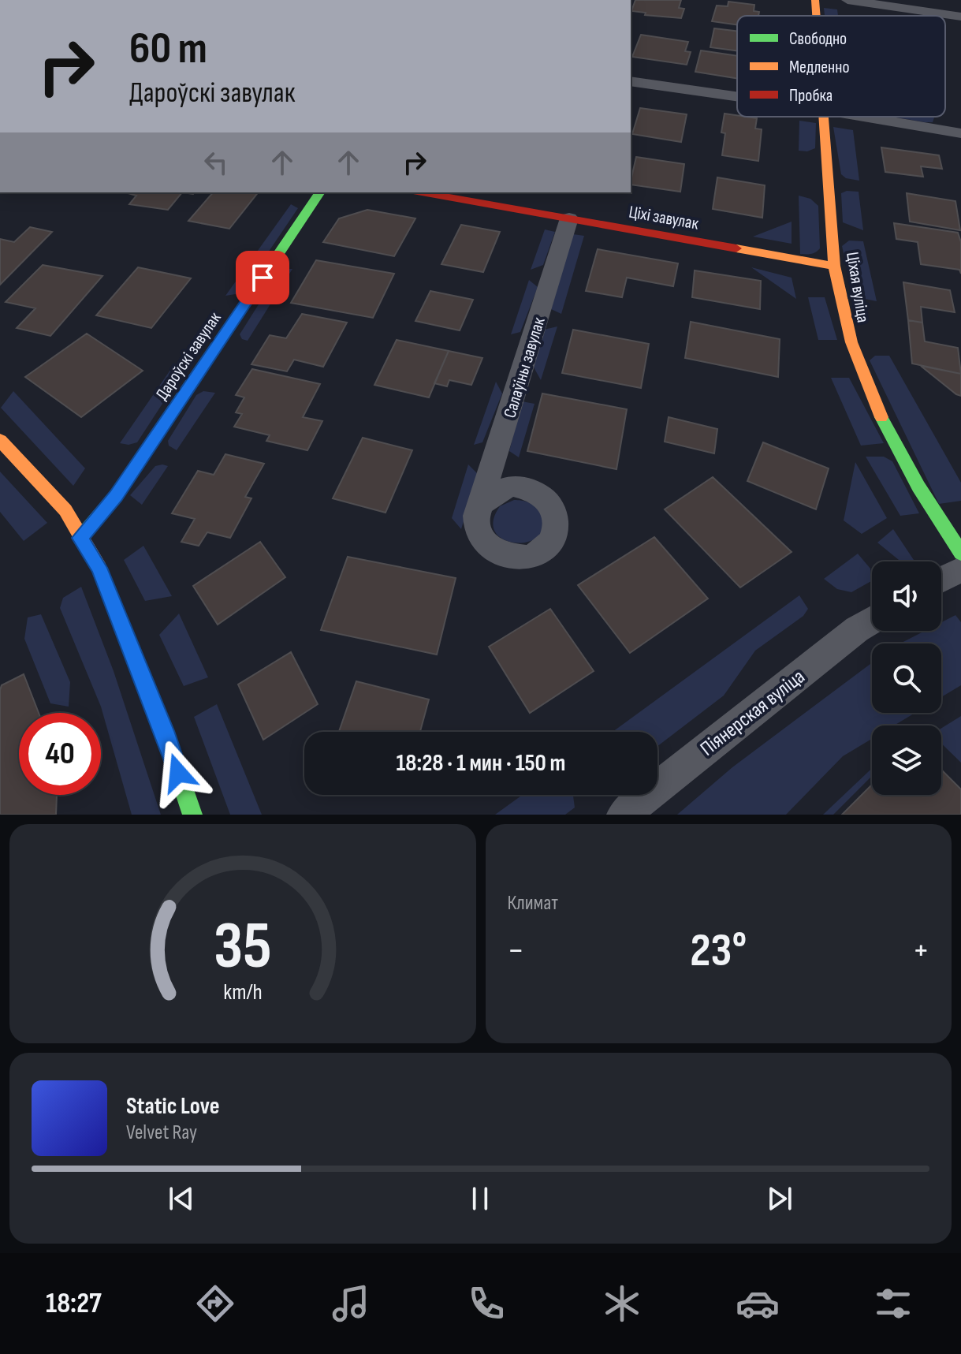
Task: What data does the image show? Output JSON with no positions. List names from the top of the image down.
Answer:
{
  "streets": {
    "street": [
      "Ціхі завулак",
      "Ціхая вуліца",
      "Дароўскі завулак",
      "Салаўіны завулак",
      "Піянерская вуліца"
    ]
  },
  "crossings": [
    ["Ціхі завулак", "Ціхая вуліца"],
    ["Ціхі завулак", "Салаўіны завулак"]
  ],
  "legend": ["Свободно", "Медленно", "Пробка"],
  "page": {
    "turn": ["60 m", "Дароўскі завулак"],
    "limit": "40",
    "trip": "18:28 · 1 мин · 150 m",
    "tile": "Климат",
    "heat": ["−", "23°", "+"],
    "song": ["Static Love", "Velvet Ray"],
    "tabs": "18:27",
    "gauge": ["35", "km/h"]
  }
}
